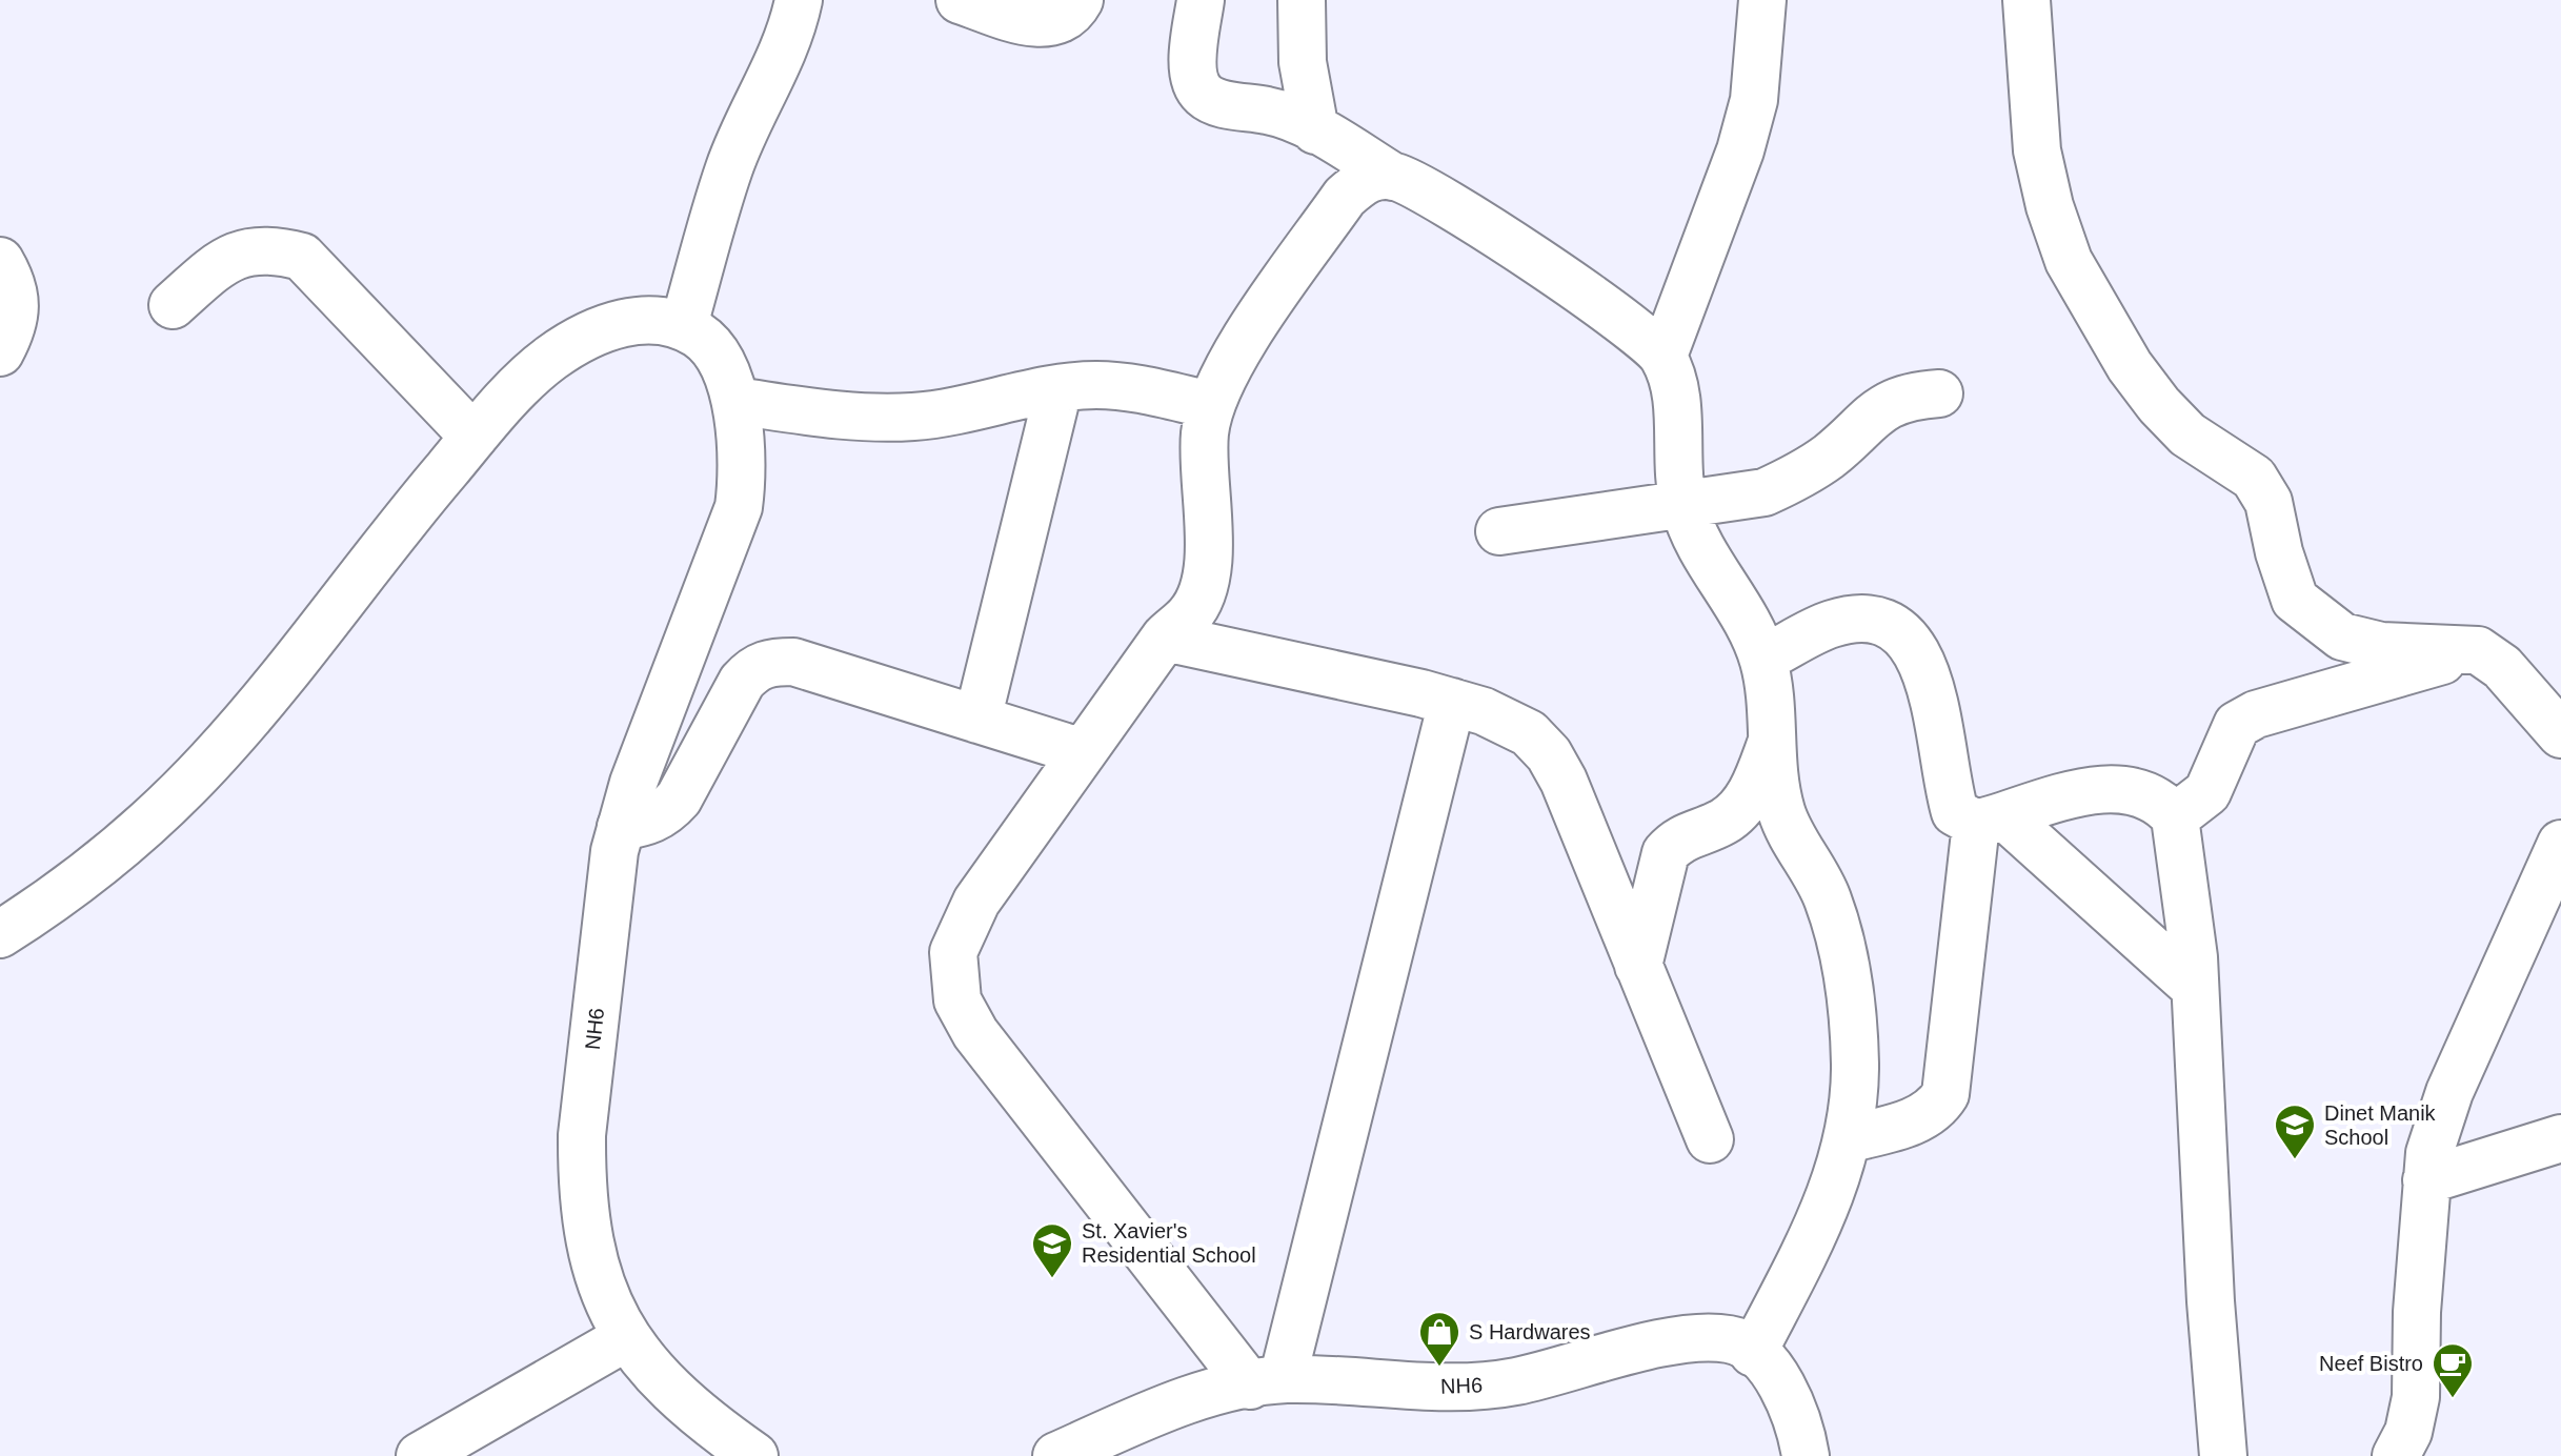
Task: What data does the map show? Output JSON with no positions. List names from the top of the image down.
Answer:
{
  "streets": {
    "main road": ["NH6"]
  },
  "places": {
    "school or university": ["Dinet Manik School", "St. Xavier's Residential School"],
    "shop": ["S Hardwares"],
    "cafe": ["Neef Bistro"]
  }
}
